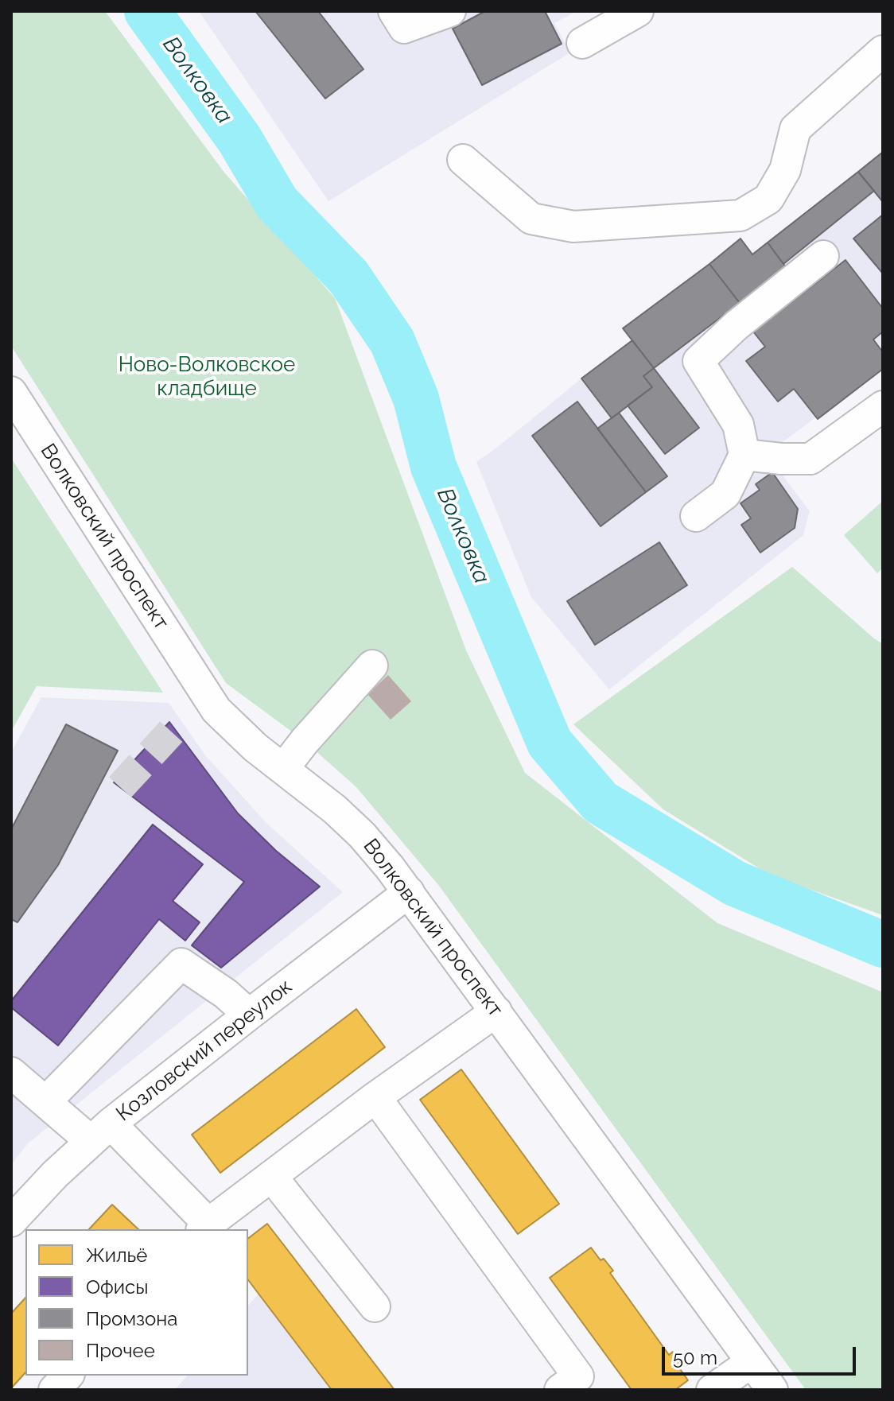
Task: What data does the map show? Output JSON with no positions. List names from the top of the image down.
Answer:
{
  "streets": {
    "street": ["Волковский проспект", "Козловский переулок"]
  },
  "crossings": [
    ["Волковский проспект", "Козловский переулок"]
  ],
  "water": ["Волковка"],
  "parks": ["Ново-Волковское кладбище"],
  "legend": [
    "Жильё",
    "Офисы",
    "Промзона",
    "Прочее"
  ],
  "scale_bar": "50 m"
}
